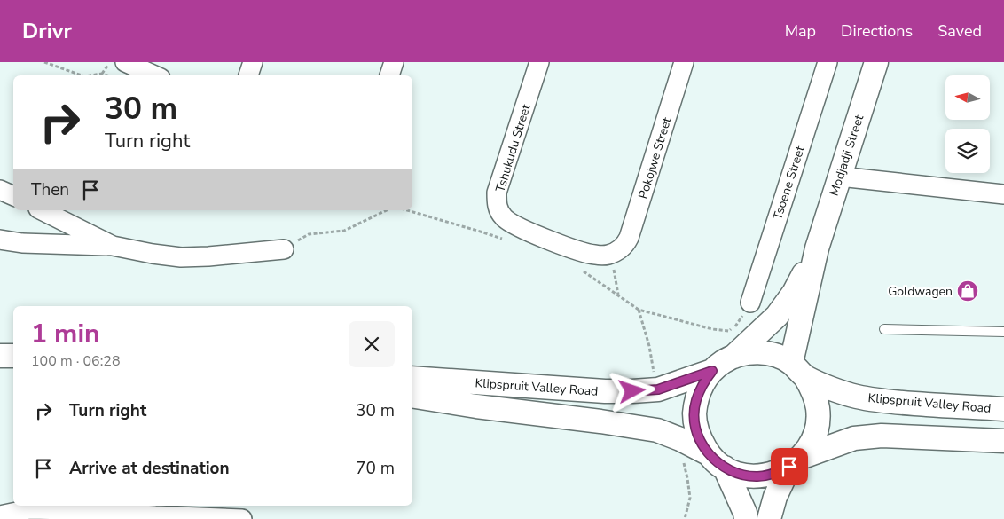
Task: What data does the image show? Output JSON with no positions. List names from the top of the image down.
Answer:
{
  "streets": {
    "street": [
      "Tshukudu Street",
      "Modjadji Street",
      "Pokojwe Street",
      "Tsoene Street",
      "Klipspruit Valley Road"
    ]
  },
  "crossings": [
    ["Tshukudu Street", "Pokojwe Street"],
    ["Modjadji Street", "Klipspruit Valley Road"]
  ],
  "places": {
    "shop": ["Goldwagen"]
  },
  "north": "left",
  "page": {
    "header": "Drivr",
    "nav": ["Map", "Directions", "Saved"],
    "turn": ["30 m", "Turn right"],
    "then": "Then",
    "heading": ["1 min", "100 m · 06:28"],
    "list": [
      {
        "name": "Turn right",
        "value": "30 m"
      },
      {
        "name": "Arrive at destination",
        "value": "70 m"
      }
    ]
  }
}
